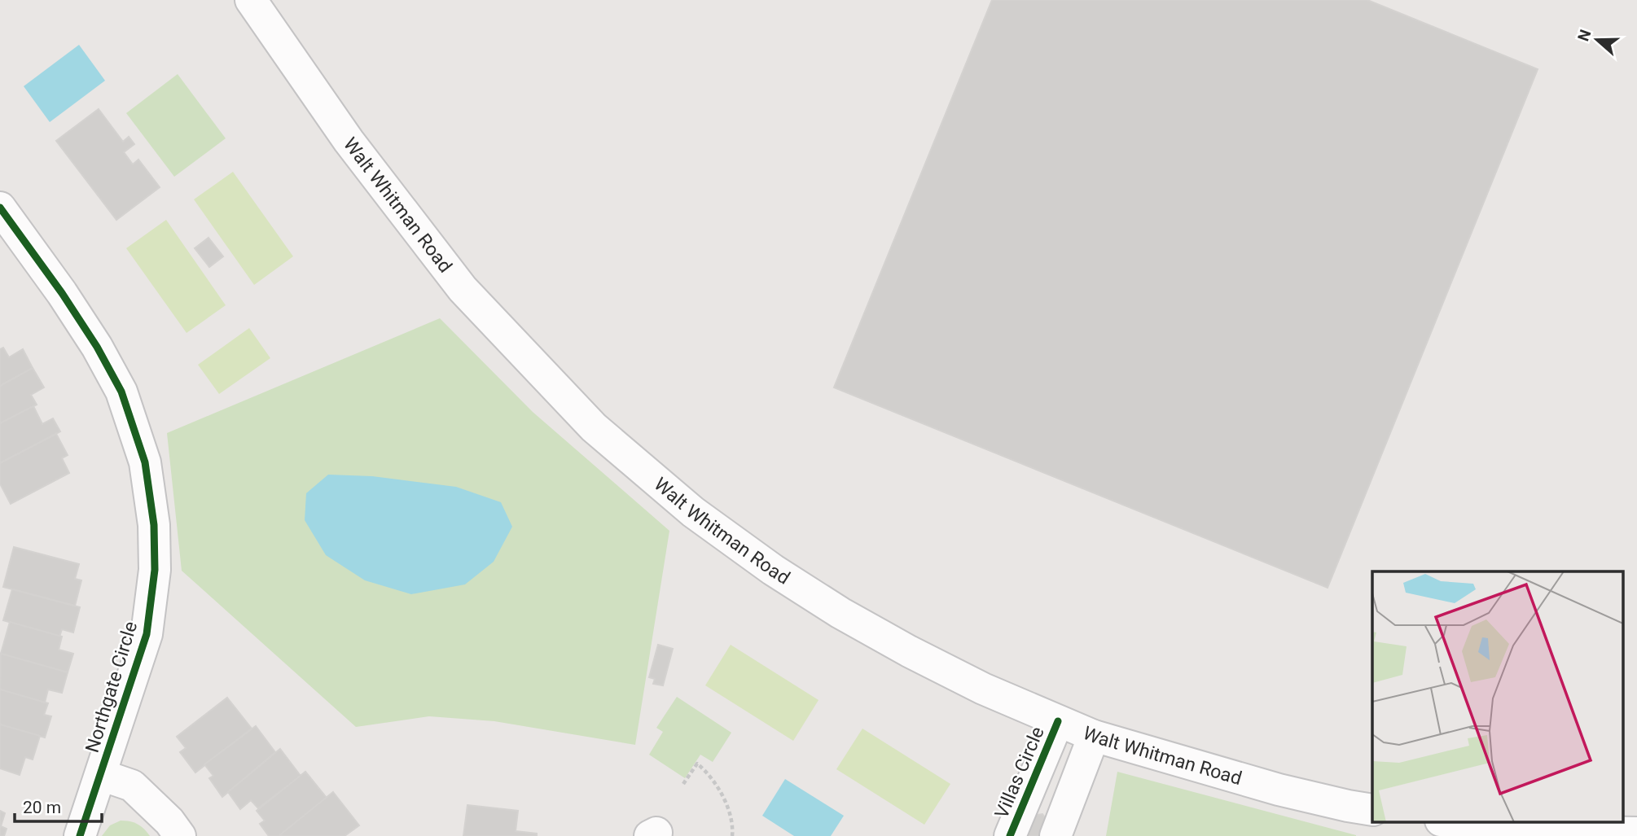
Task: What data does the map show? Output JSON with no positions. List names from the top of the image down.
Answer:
{
  "streets": {
    "main road": ["Walt Whitman Road", "Northgate Circle", "Villas Circle"]
  },
  "crossings": [
    ["Walt Whitman Road", "Villas Circle"]
  ],
  "scale_bar": "20 m",
  "north": "left"
}
